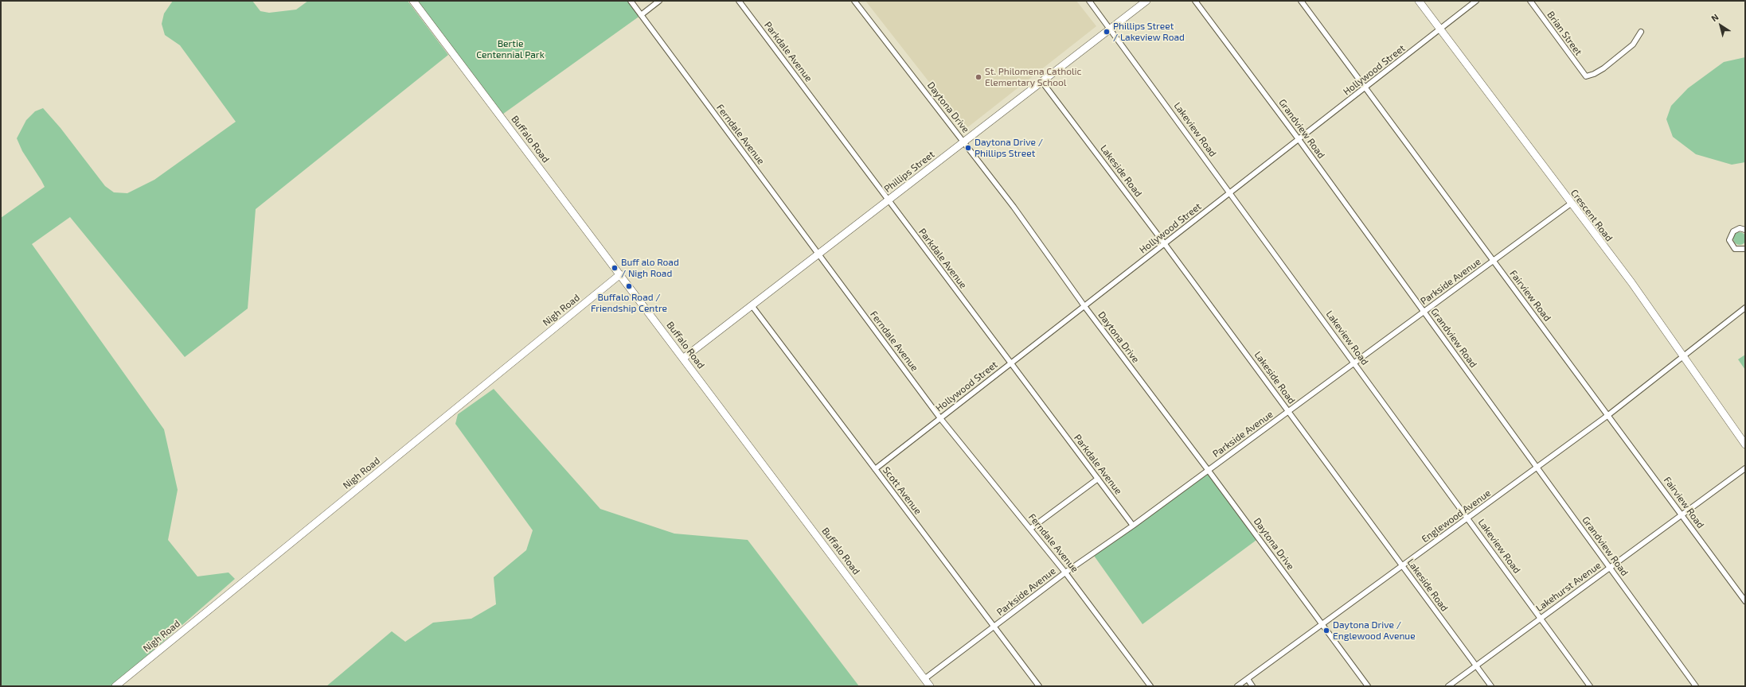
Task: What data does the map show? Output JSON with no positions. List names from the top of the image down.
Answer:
{
  "streets": {
    "street": [
      "Brian Street",
      "Parkdale Avenue",
      "Hollywood Street",
      "Daytona Drive",
      "Grandview Road",
      "Lakeview Road",
      "Ferndale Avenue",
      "Buffalo Road",
      "Lakeside Road",
      "Phillips Street",
      "Crescent Road",
      "Parkside Avenue",
      "Fairview Road",
      "Nigh Road",
      "Scott Avenue",
      "Englewood Avenue",
      "Lakehurst Avenue"
    ]
  },
  "crossings": [
    ["Parkdale Avenue", "Hollywood Street"],
    ["Parkdale Avenue", "Phillips Street"],
    ["Parkdale Avenue", "Parkside Avenue"],
    ["Hollywood Street", "Daytona Drive"],
    ["Hollywood Street", "Grandview Road"],
    ["Hollywood Street", "Lakeview Road"],
    ["Hollywood Street", "Ferndale Avenue"],
    ["Hollywood Street", "Lakeside Road"],
    ["Hollywood Street", "Crescent Road"],
    ["Hollywood Street", "Fairview Road"],
    ["Hollywood Street", "Scott Avenue"],
    ["Daytona Drive", "Phillips Street"],
    ["Daytona Drive", "Parkside Avenue"],
    ["Daytona Drive", "Englewood Avenue"],
    ["Grandview Road", "Parkside Avenue"],
    ["Grandview Road", "Englewood Avenue"],
    ["Grandview Road", "Lakehurst Avenue"],
    ["Lakeview Road", "Phillips Street"],
    ["Lakeview Road", "Parkside Avenue"],
    ["Lakeview Road", "Englewood Avenue"],
    ["Lakeview Road", "Lakehurst Avenue"],
    ["Ferndale Avenue", "Phillips Street"],
    ["Ferndale Avenue", "Parkside Avenue"],
    ["Buffalo Road", "Phillips Street"],
    ["Buffalo Road", "Parkside Avenue"],
    ["Buffalo Road", "Nigh Road"],
    ["Lakeside Road", "Phillips Street"],
    ["Lakeside Road", "Parkside Avenue"],
    ["Lakeside Road", "Englewood Avenue"],
    ["Lakeside Road", "Lakehurst Avenue"],
    ["Phillips Street", "Scott Avenue"],
    ["Crescent Road", "Parkside Avenue"],
    ["Crescent Road", "Englewood Avenue"],
    ["Parkside Avenue", "Fairview Road"],
    ["Parkside Avenue", "Scott Avenue"],
    ["Fairview Road", "Englewood Avenue"],
    ["Fairview Road", "Lakehurst Avenue"]
  ],
  "parks": ["Bertie Centennial Park"],
  "places": [
    "Phillips Street / Lakeview Road",
    "St. Philomena Catholic Elementary School",
    "Daytona Drive / Phillips Street",
    "Buff alo Road / Nigh Road",
    "Buffalo Road / Friendship Centre",
    "Daytona Drive / Englewood Avenue"
  ],
  "north": "top left"
}
